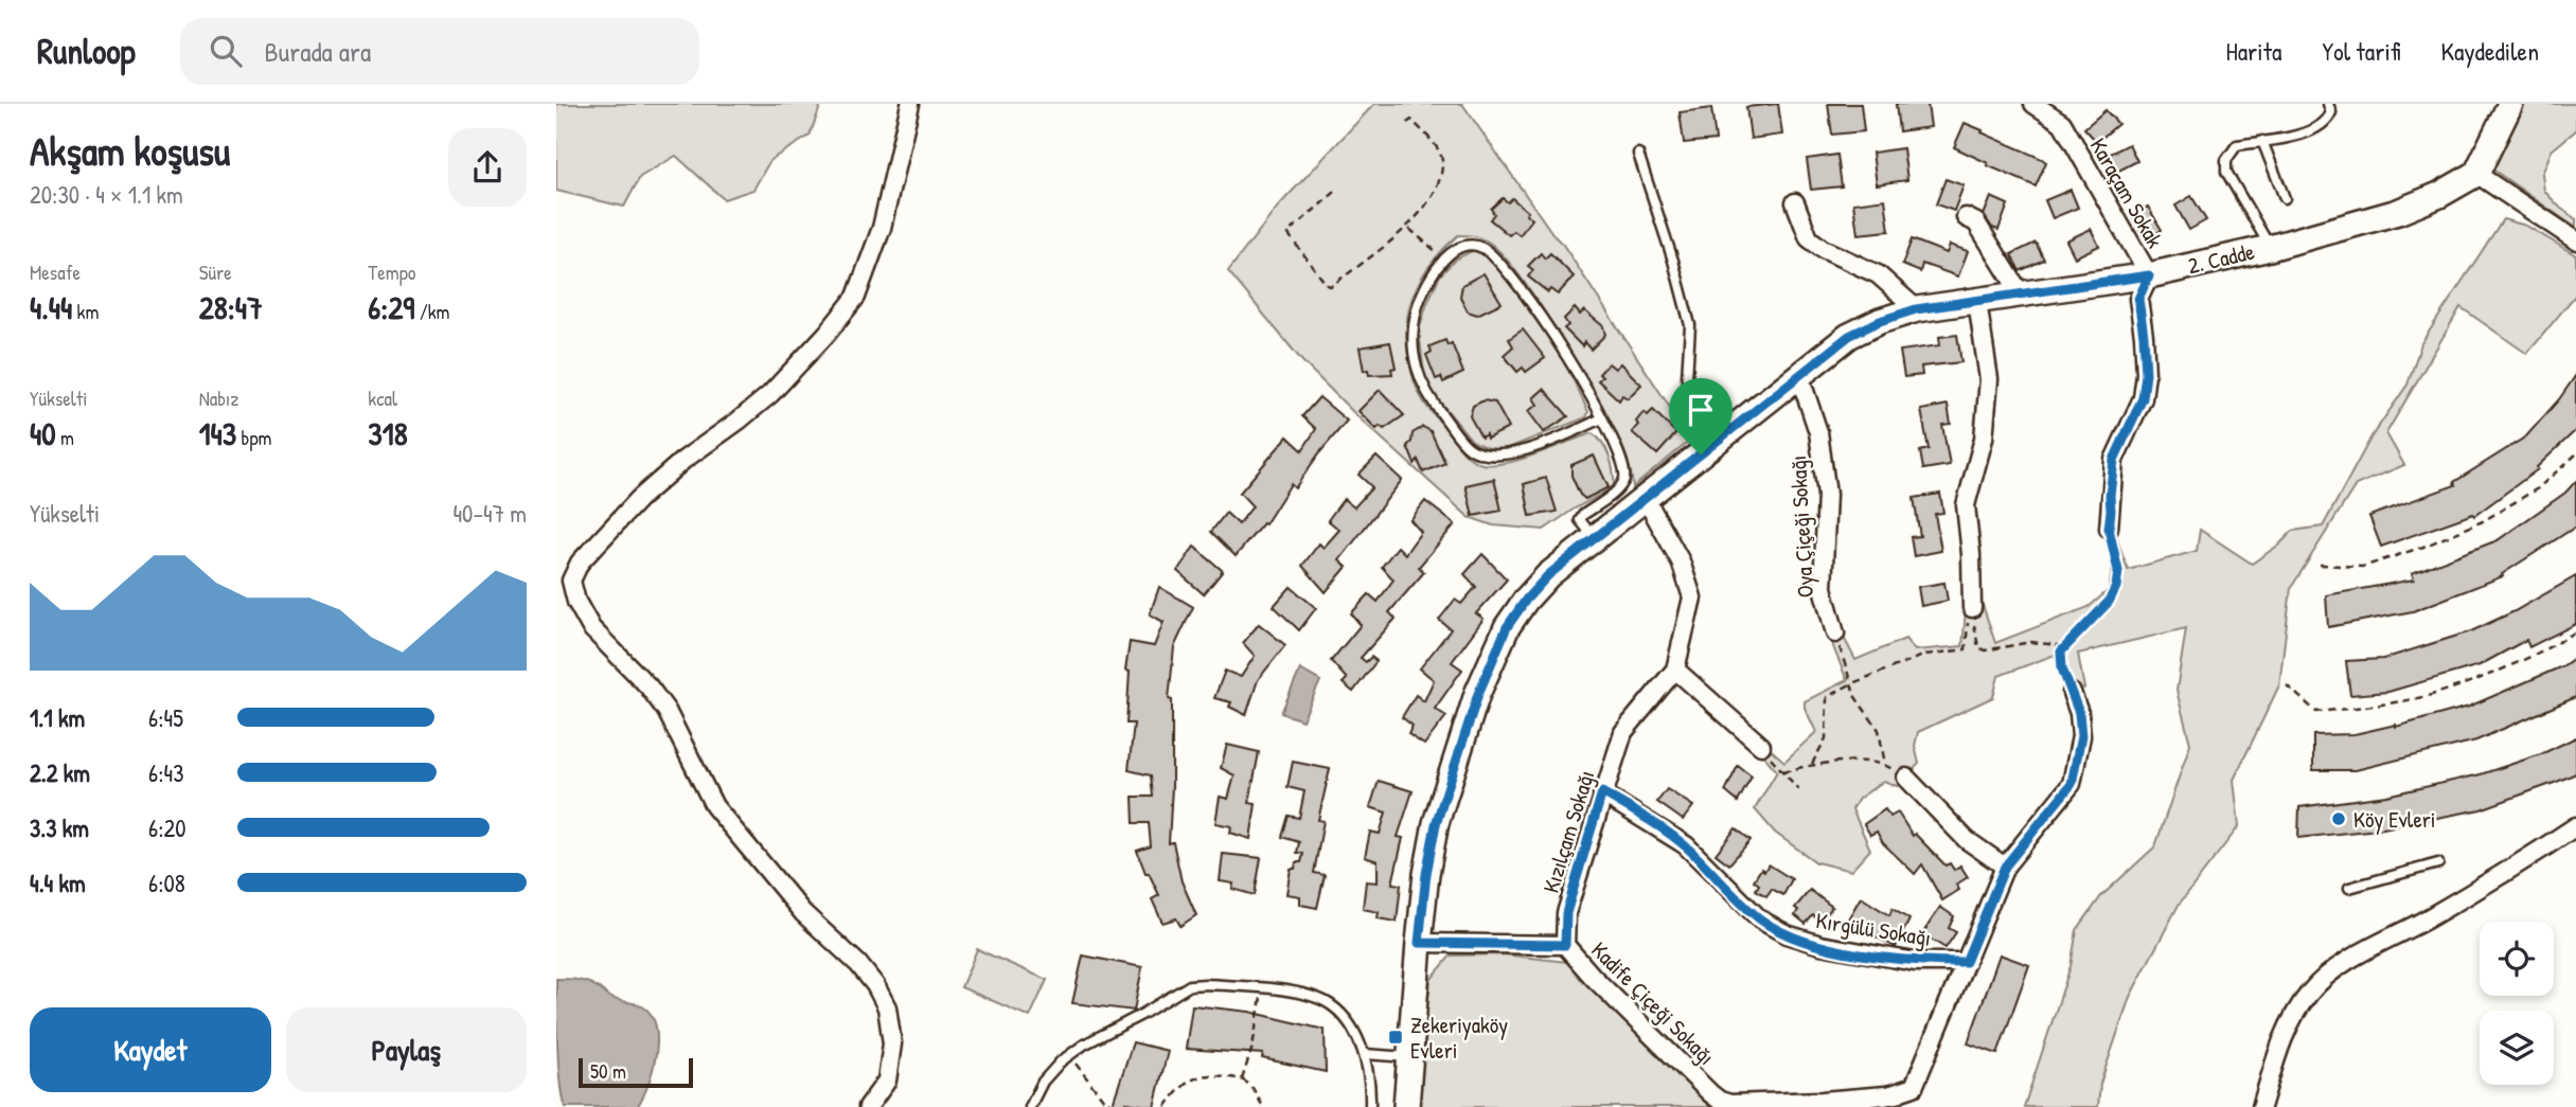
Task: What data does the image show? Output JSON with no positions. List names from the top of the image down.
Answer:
{
  "streets": {
    "street": [
      "Karaçam Sokak",
      "2. Cadde",
      "Oya Çiçeği Sokağı",
      "Kızılçam Sokağı",
      "Kırgülü Sokağı",
      "Kadife Çiçeği Sokağı"
    ]
  },
  "crossings": [
    ["Karaçam Sokak", "2. Cadde"],
    ["2. Cadde", "Oya Çiçeği Sokağı"],
    ["2. Cadde", "Kızılçam Sokağı"],
    ["2. Cadde", "Kadife Çiçeği Sokağı"],
    ["Kızılçam Sokağı", "Kırgülü Sokağı"],
    ["Kızılçam Sokağı", "Kadife Çiçeği Sokağı"]
  ],
  "places": {
    "other": ["Köy Evleri"],
    "transit": ["Zekeriyaköy Evleri"]
  },
  "scale_bar": "50 m",
  "page": {
    "header": "Runloop",
    "search": "Burada ara",
    "nav": ["Harita", "Yol tarifi", "Kaydedilen"],
    "heading": ["Akşam koşusu", "20:30 · 4 × 1.1 km"],
    "stats": [
      ["Mesafe", "4.44 km"],
      ["Süre", "28:47"],
      ["Tempo", "6:29 /km"],
      ["Yükselti", "40 m"],
      ["Nabız", "143 bpm"],
      ["kcal", "318"]
    ],
    "chart": ["Yükselti", "40–47 m"],
    "list": [
      {
        "name": "1.1 km",
        "note": "6:45"
      },
      {
        "name": "2.2 km",
        "note": "6:43"
      },
      {
        "name": "3.3 km",
        "note": "6:20"
      },
      {
        "name": "4.4 km",
        "note": "6:08"
      }
    ],
    "buttons": ["Kaydet", "Paylaş"],
    "scale": "50 m"
  }
}
